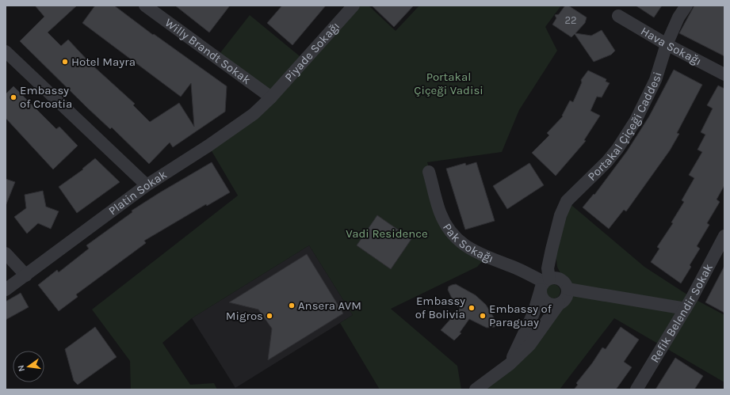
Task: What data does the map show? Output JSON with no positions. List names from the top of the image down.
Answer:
{
  "streets": {
    "street": [
      "Hava Sokağı",
      "Willy Brandt Sokak",
      "Piyade Sokağı",
      "Portakal Çiçeği Caddesi",
      "Platin Sokak",
      "Pak Sokağı",
      "Refik Belendir Sokak"
    ]
  },
  "crossings": [
    ["Hava Sokağı", "Portakal Çiçeği Caddesi"],
    ["Willy Brandt Sokak", "Piyade Sokağı"],
    ["Willy Brandt Sokak", "Platin Sokak"],
    ["Piyade Sokağı", "Platin Sokak"],
    ["Portakal Çiçeği Caddesi", "Pak Sokağı"]
  ],
  "parks": ["Portakal Çiçeği Vadisi", "Vadi Residence"],
  "places": [
    "Hotel Mayra",
    "Embassy of Croatia",
    "Ansera AVM",
    "Embassy of Bolivia",
    "Migros",
    "Embassy of Paraguay"
  ],
  "house_numbers": ["22"],
  "north": "left"
}
